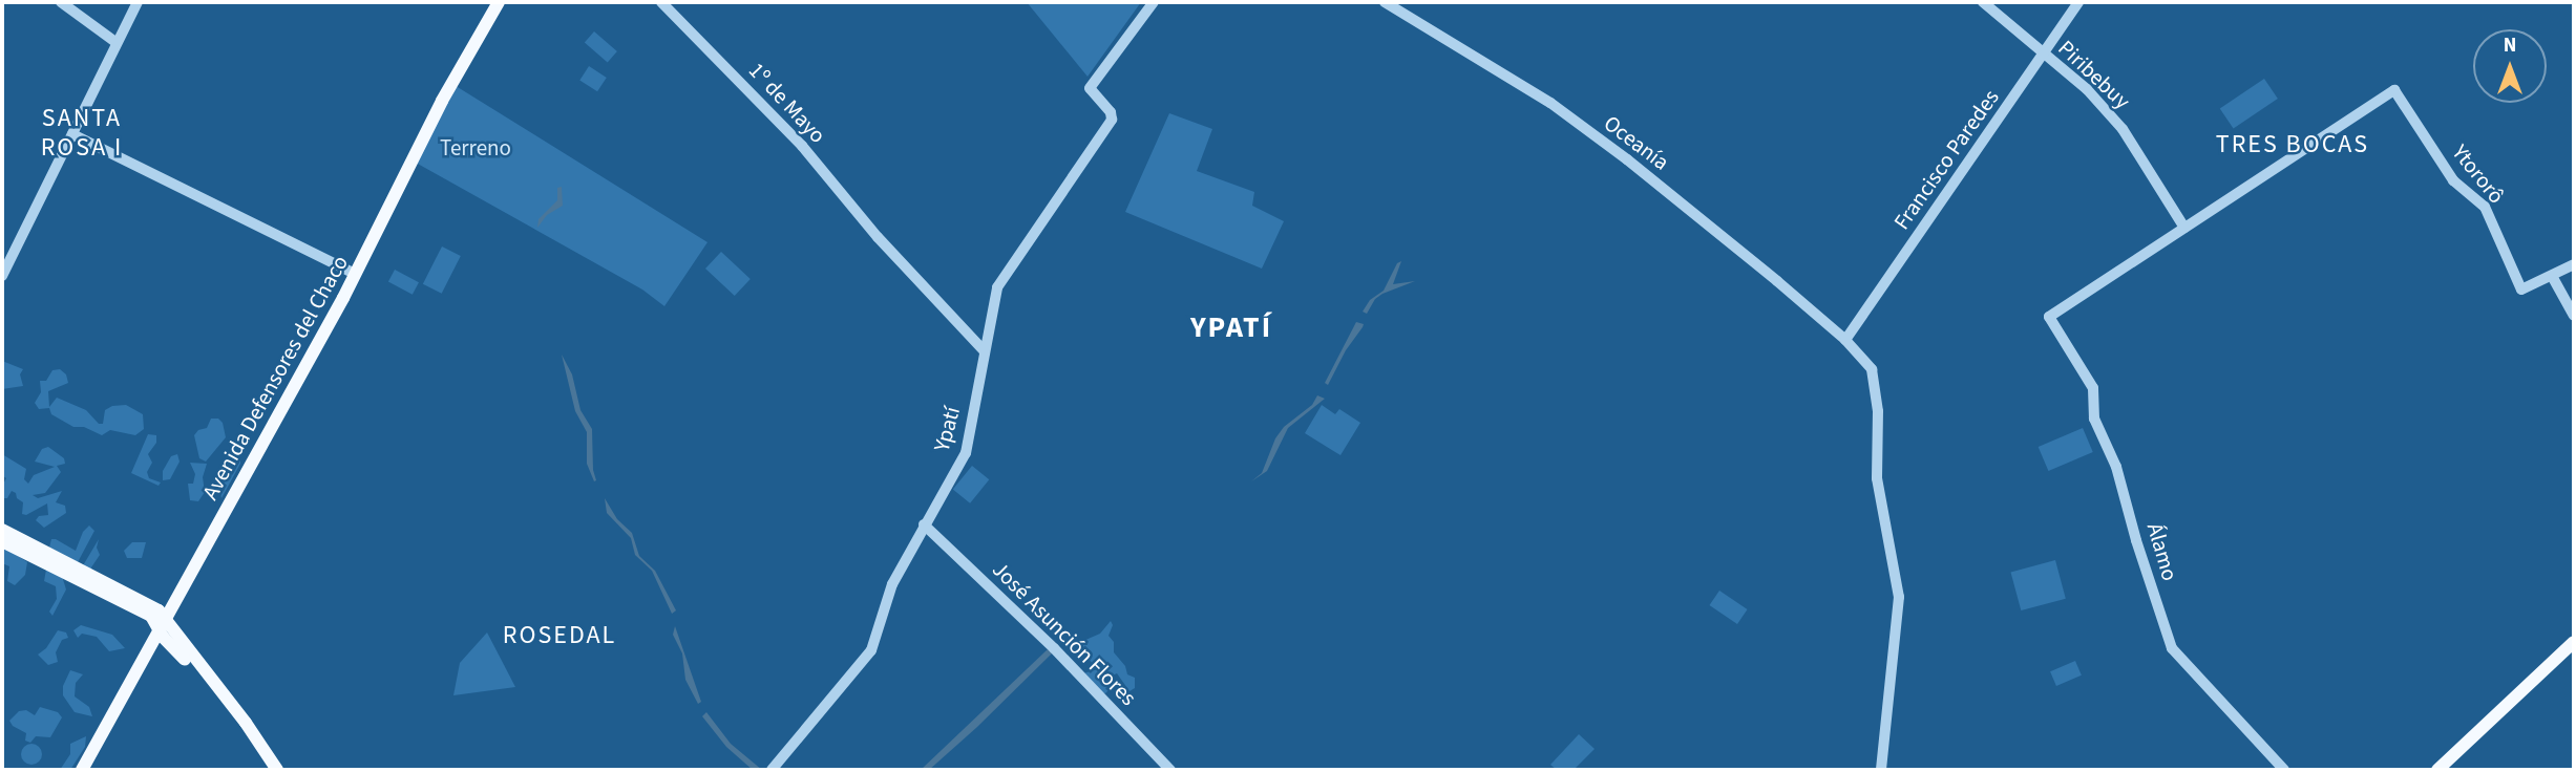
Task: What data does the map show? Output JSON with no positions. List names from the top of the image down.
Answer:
{
  "streets": {
    "main road": ["Avenida Defensores del Chaco"],
    "street": [
      "Piribebuy",
      "1º de Mayo",
      "Oceanía",
      "Francisco Paredes",
      "Ytororô",
      "Ypatí",
      "Álamo",
      "José Asunción Flores"
    ]
  },
  "crossings": [
    ["Piribebuy", "Francisco Paredes"],
    ["Piribebuy", "Ytororô"],
    ["Piribebuy", "Álamo"],
    ["1º de Mayo", "Ypatí"],
    ["Oceanía", "Francisco Paredes"],
    ["Ytororô", "Álamo"],
    ["Ypatí", "José Asunción Flores"]
  ],
  "districts": [
    "SANTA ROSA I",
    "TRES BOCAS",
    "YPATÍ",
    "ROSEDAL"
  ],
  "parks": ["Terreno"],
  "north": "top"
}
